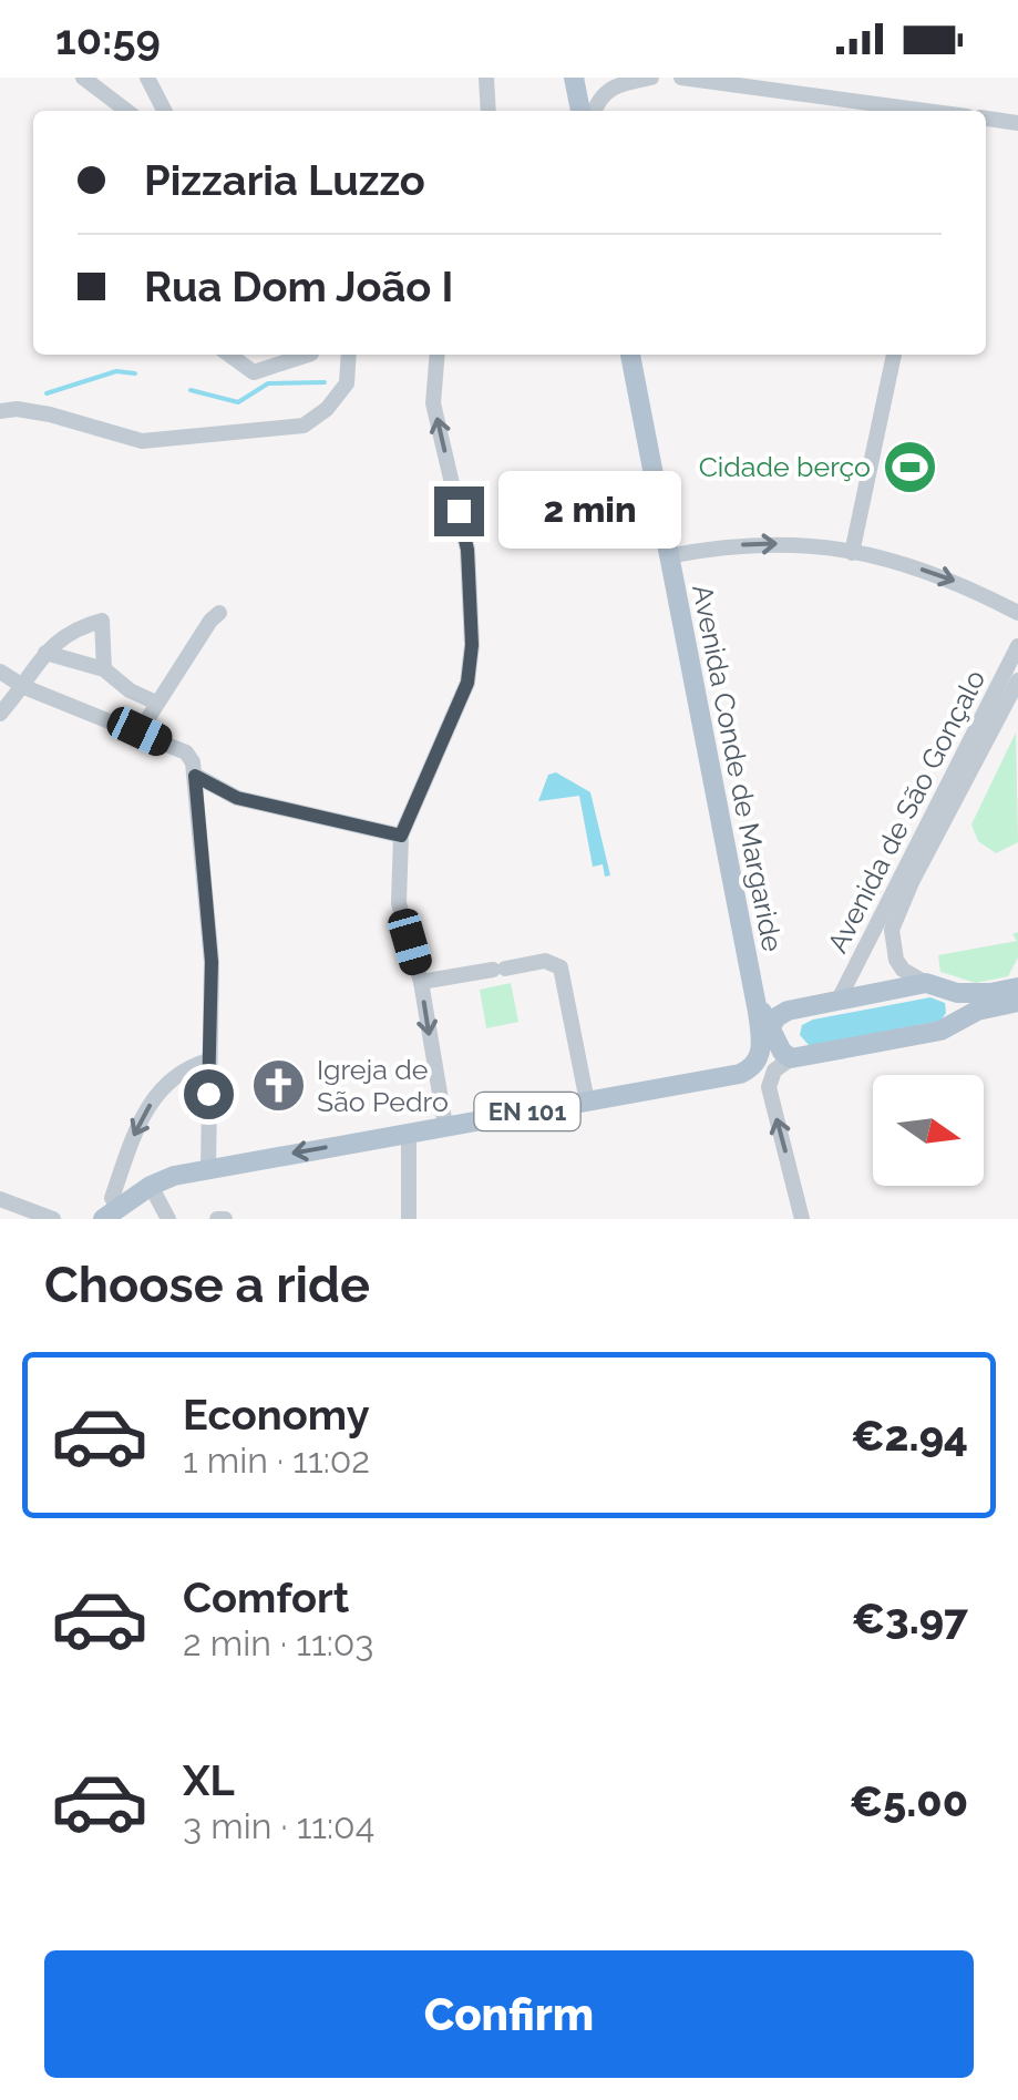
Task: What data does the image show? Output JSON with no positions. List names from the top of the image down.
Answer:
{
  "streets": {
    "main road": ["Avenida Conde de Margaride", "EN 101"],
    "street": ["Avenida de São Gonçalo"]
  },
  "crossings": [
    ["Avenida Conde de Margaride", "EN 101"],
    ["Avenida de São Gonçalo", "EN 101"]
  ],
  "places": {
    "sports": ["Cidade berço"],
    "church": ["Igreja de São Pedro"]
  },
  "north": "right",
  "page": {
    "status": "10:59",
    "banner": ["Pizzaria Luzzo", "Rua Dom João I"],
    "bubble": "2 min",
    "heading": "Choose a ride",
    "list": [
      {
        "name": "Economy",
        "note": "1 min · 11:02",
        "value": "€2.94"
      },
      {
        "name": "Comfort",
        "note": "2 min · 11:03",
        "value": "€3.97"
      },
      {
        "name": "XL",
        "note": "3 min · 11:04",
        "value": "€5.00"
      }
    ],
    "buttons": "Confirm"
  }
}
